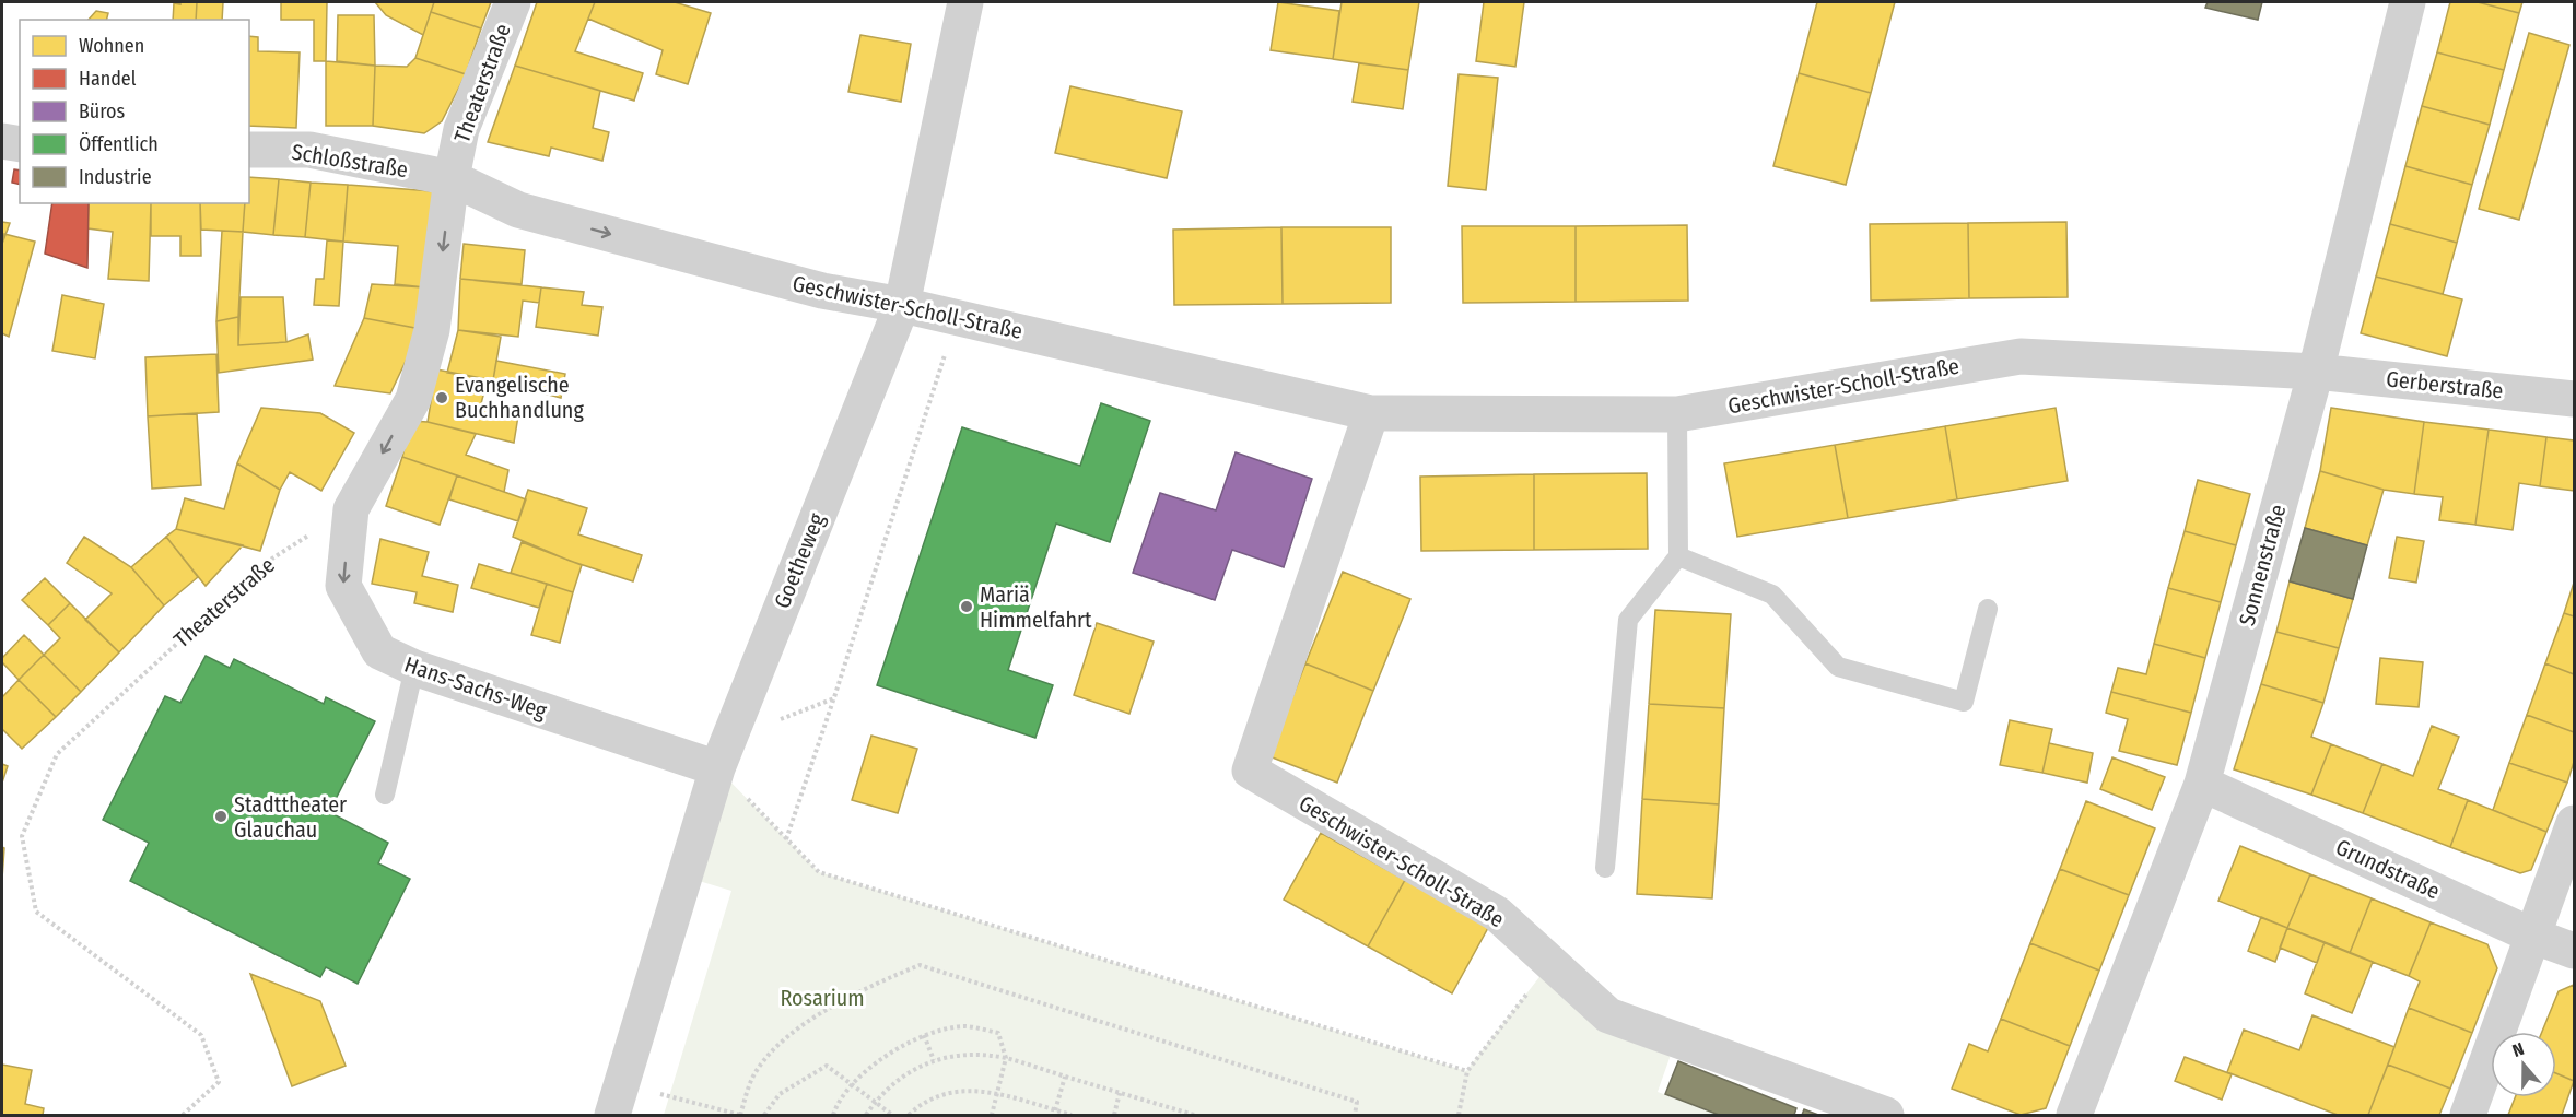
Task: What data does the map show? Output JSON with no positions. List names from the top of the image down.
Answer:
{
  "streets": {
    "street": [
      "Theaterstraße",
      "Schloßstraße",
      "Geschwister-Scholl-Straße",
      "Gerberstraße",
      "Goetheweg",
      "Sonnenstraße",
      "Hans-Sachs-Weg",
      "Grundstraße"
    ]
  },
  "crossings": [
    ["Theaterstraße", "Schloßstraße"],
    ["Theaterstraße", "Geschwister-Scholl-Straße"],
    ["Theaterstraße", "Hans-Sachs-Weg"],
    ["Schloßstraße", "Geschwister-Scholl-Straße"],
    ["Geschwister-Scholl-Straße", "Gerberstraße"],
    ["Geschwister-Scholl-Straße", "Goetheweg"],
    ["Geschwister-Scholl-Straße", "Sonnenstraße"],
    ["Gerberstraße", "Sonnenstraße"],
    ["Goetheweg", "Hans-Sachs-Weg"],
    ["Sonnenstraße", "Grundstraße"]
  ],
  "parks": ["Rosarium"],
  "places": ["Evangelische Buchhandlung", "Mariä Himmelfahrt", "Stadttheater Glauchau"],
  "legend": [
    "Wohnen",
    "Handel",
    "Büros",
    "Öffentlich",
    "Industrie"
  ],
  "north": "top"
}
